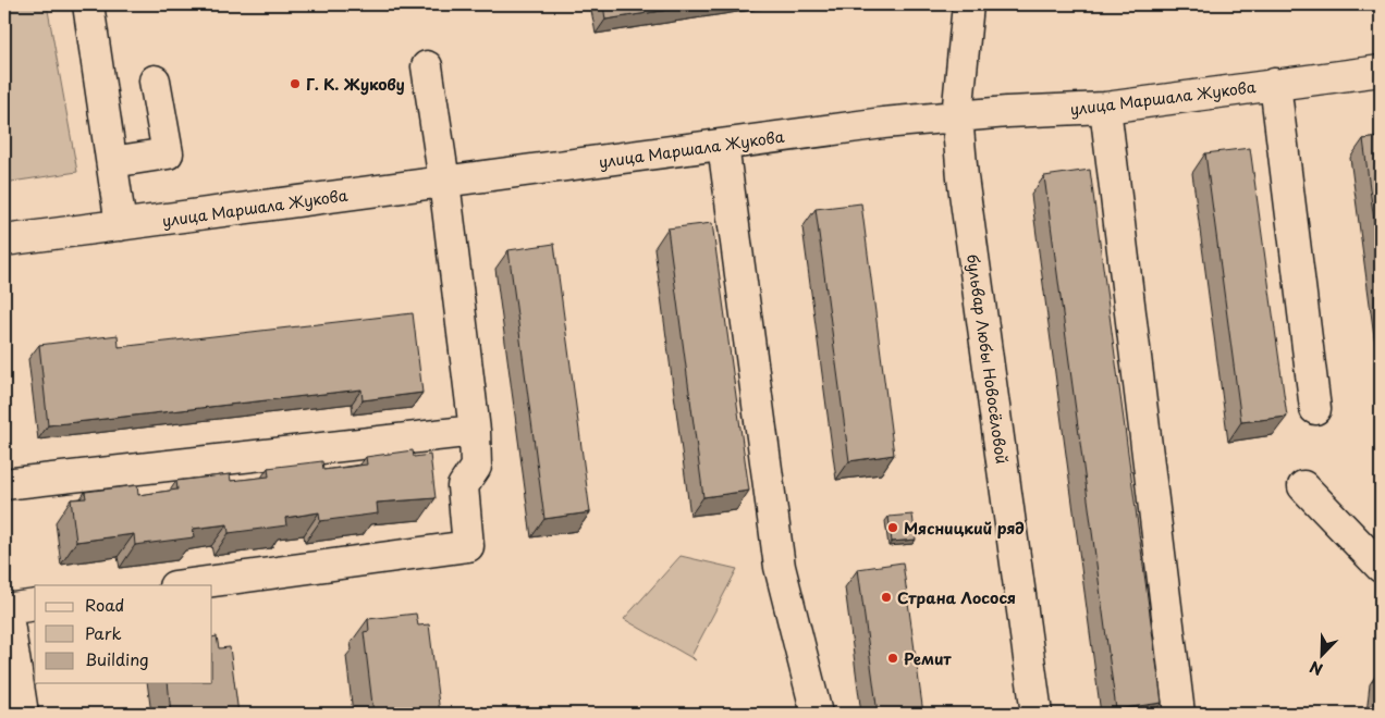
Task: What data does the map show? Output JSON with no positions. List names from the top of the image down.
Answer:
{
  "streets": {
    "street": ["улица Маршала Жукова", "бульвар Любы Новосёловой"]
  },
  "crossings": [
    ["улица Маршала Жукова", "бульвар Любы Новосёловой"]
  ],
  "places": [
    "Г. К. Жукову",
    "Мясницкий ряд",
    "Страна Лосося",
    "Ремит"
  ],
  "legend": ["Road", "Park", "Building"],
  "north": "bottom left"
}
